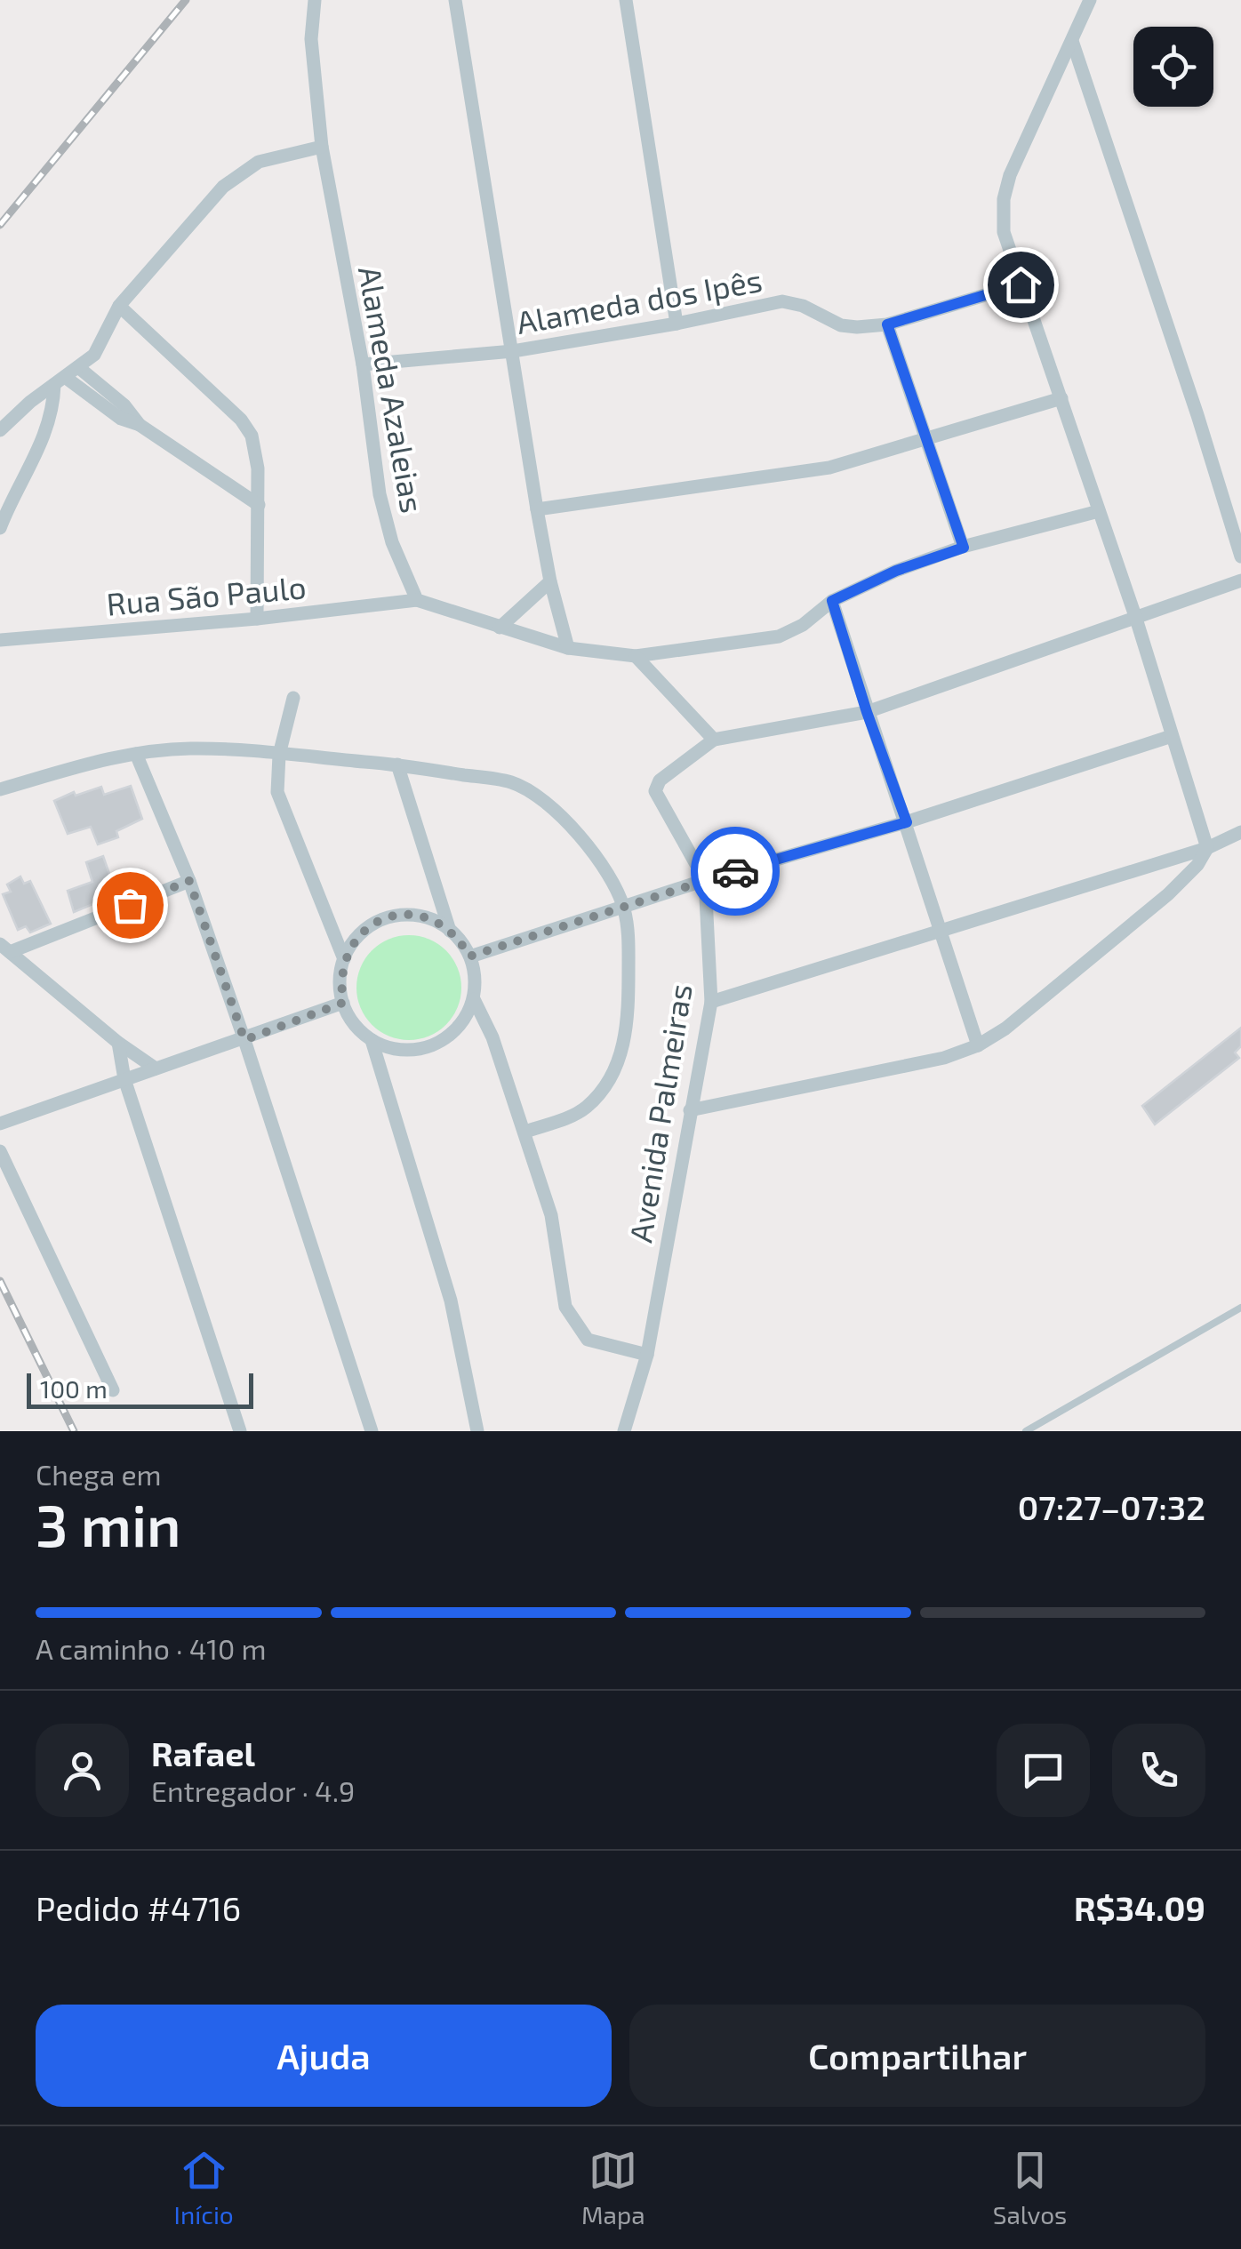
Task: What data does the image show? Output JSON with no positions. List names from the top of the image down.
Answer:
{
  "streets": {
    "street": [
      "Alameda dos Ipês",
      "Alameda Azaleias",
      "Rua São Paulo",
      "Avenida Palmeiras"
    ]
  },
  "crossings": [
    ["Alameda dos Ipês", "Alameda Azaleias"],
    ["Alameda Azaleias", "Rua São Paulo"]
  ],
  "scale_bar": "100 m",
  "page": {
    "scale": "100 m",
    "heading": ["3 min", "Chega em", "07:27–07:32"],
    "panel": [
      "Rafael",
      "Entregador · 4.9",
      "Pedido #4716",
      "R$34.09"
    ],
    "bar": "A caminho · 410 m",
    "buttons": ["Ajuda", "Compartilhar"],
    "tabs": ["Início", "Mapa", "Salvos"]
  }
}
